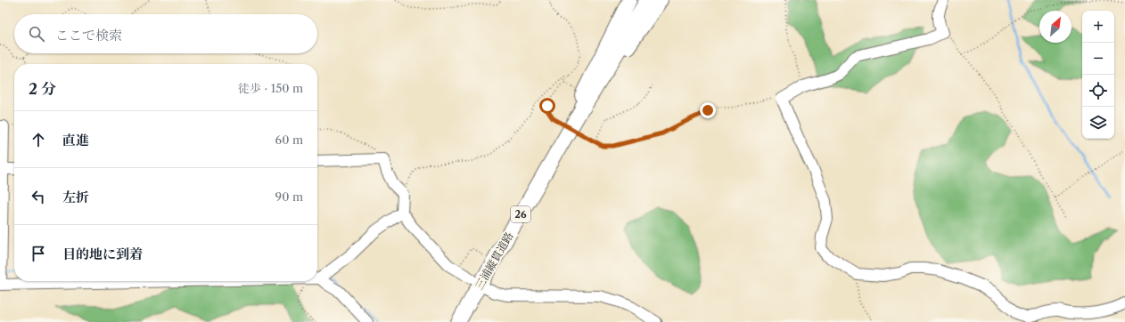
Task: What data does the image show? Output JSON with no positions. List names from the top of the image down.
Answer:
{
  "streets": {
    "highway": ["26"],
    "main road": ["三浦縦貫道路"]
  },
  "crossings": [
    ["26", "三浦縦貫道路"]
  ],
  "north": "top right",
  "page": {
    "map_buttons": ["+", "−"],
    "search": "ここで検索",
    "heading": ["2 分", "徒歩 · 150 m"],
    "list": [
      ["直進", "60 m"],
      ["左折", "90 m"],
      "目的地に到着"
    ]
  }
}
